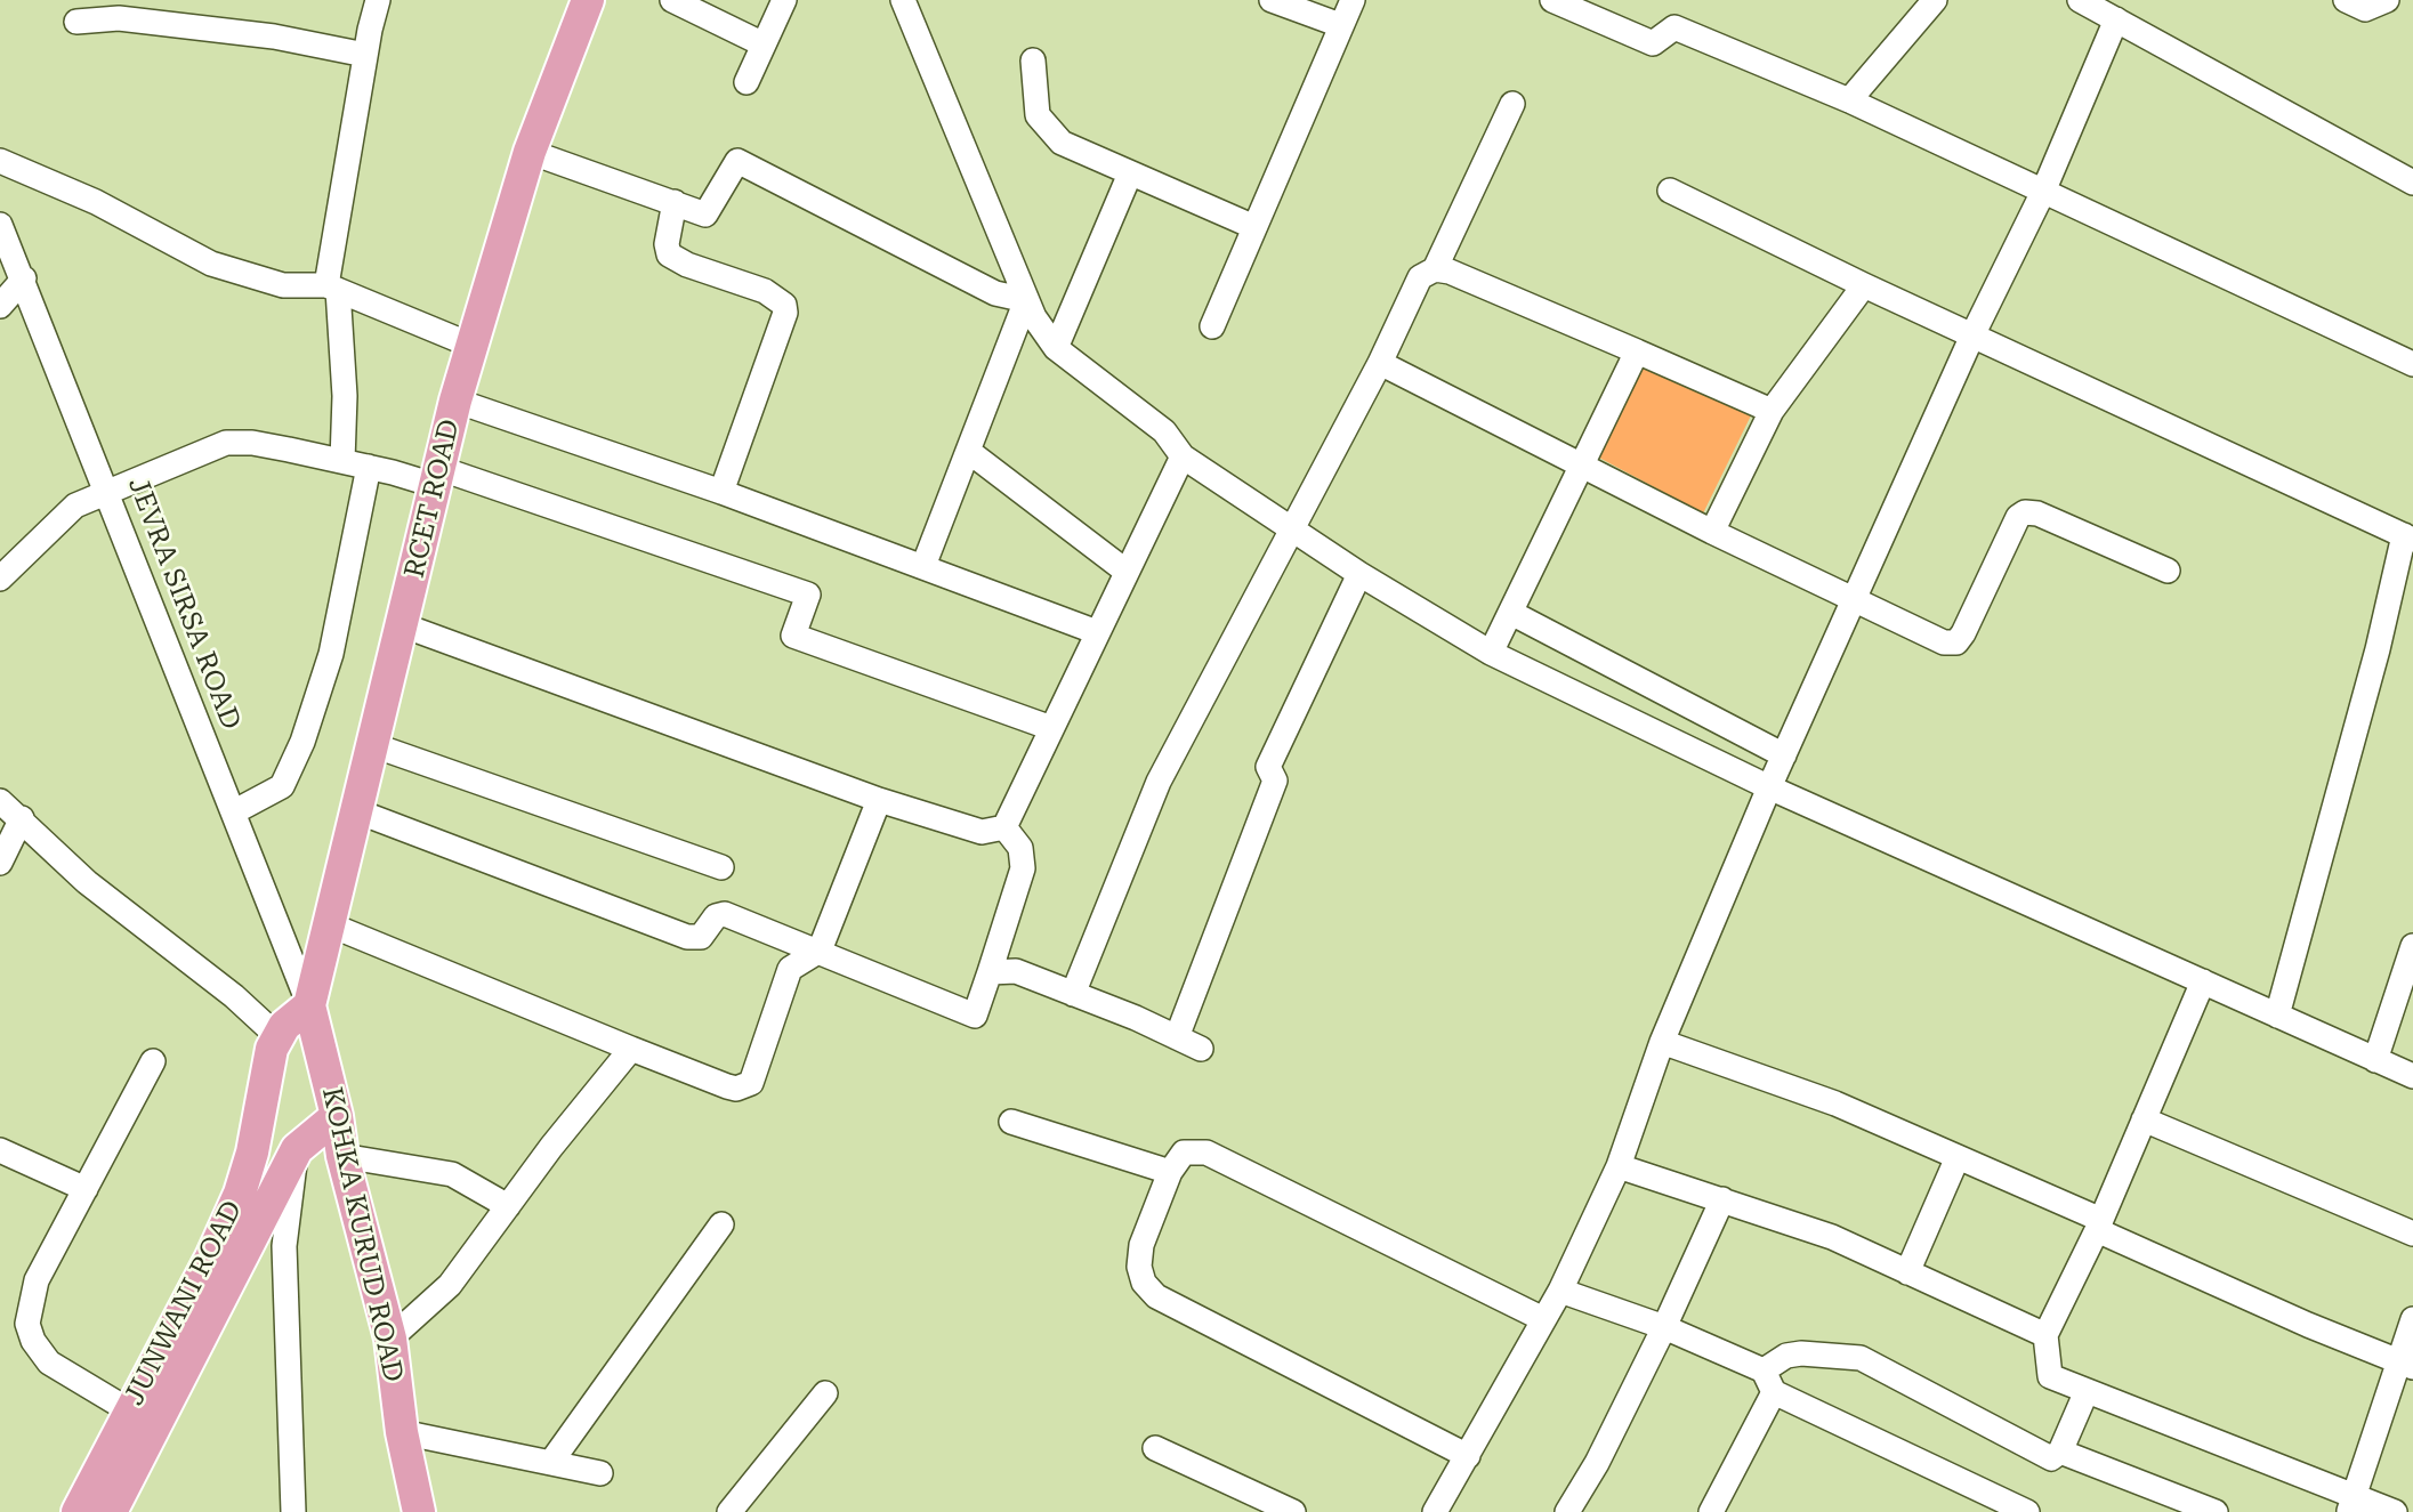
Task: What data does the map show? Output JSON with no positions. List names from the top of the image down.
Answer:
{
  "streets": {
    "main road": ["RCET ROAD", "KOHKA KURUD ROAD", "JUNWANI ROAD"],
    "street": ["JEVRA SIRSA ROAD"]
  },
  "crossings": [
    ["RCET ROAD", "JEVRA SIRSA ROAD"],
    ["RCET ROAD", "KOHKA KURUD ROAD"],
    ["RCET ROAD", "JUNWANI ROAD"],
    ["JEVRA SIRSA ROAD", "KOHKA KURUD ROAD"],
    ["JEVRA SIRSA ROAD", "JUNWANI ROAD"],
    ["KOHKA KURUD ROAD", "JUNWANI ROAD"]
  ]
}
